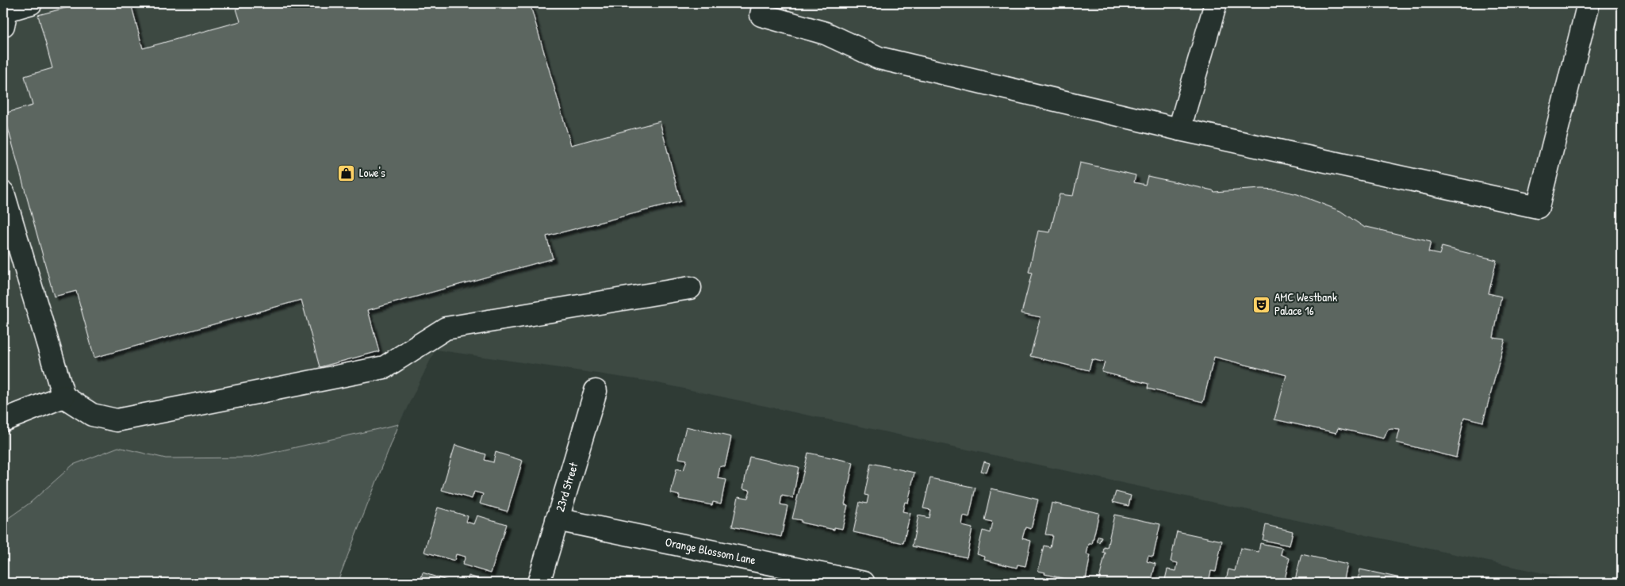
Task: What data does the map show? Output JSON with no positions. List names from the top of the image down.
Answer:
{
  "streets": {
    "street": ["23rd Street", "Orange Blossom Lane"]
  },
  "crossings": [
    ["23rd Street", "Orange Blossom Lane"]
  ],
  "places": {
    "shop": ["Lowe's"],
    "theatre": ["AMC Westbank Palace 16"]
  }
}
